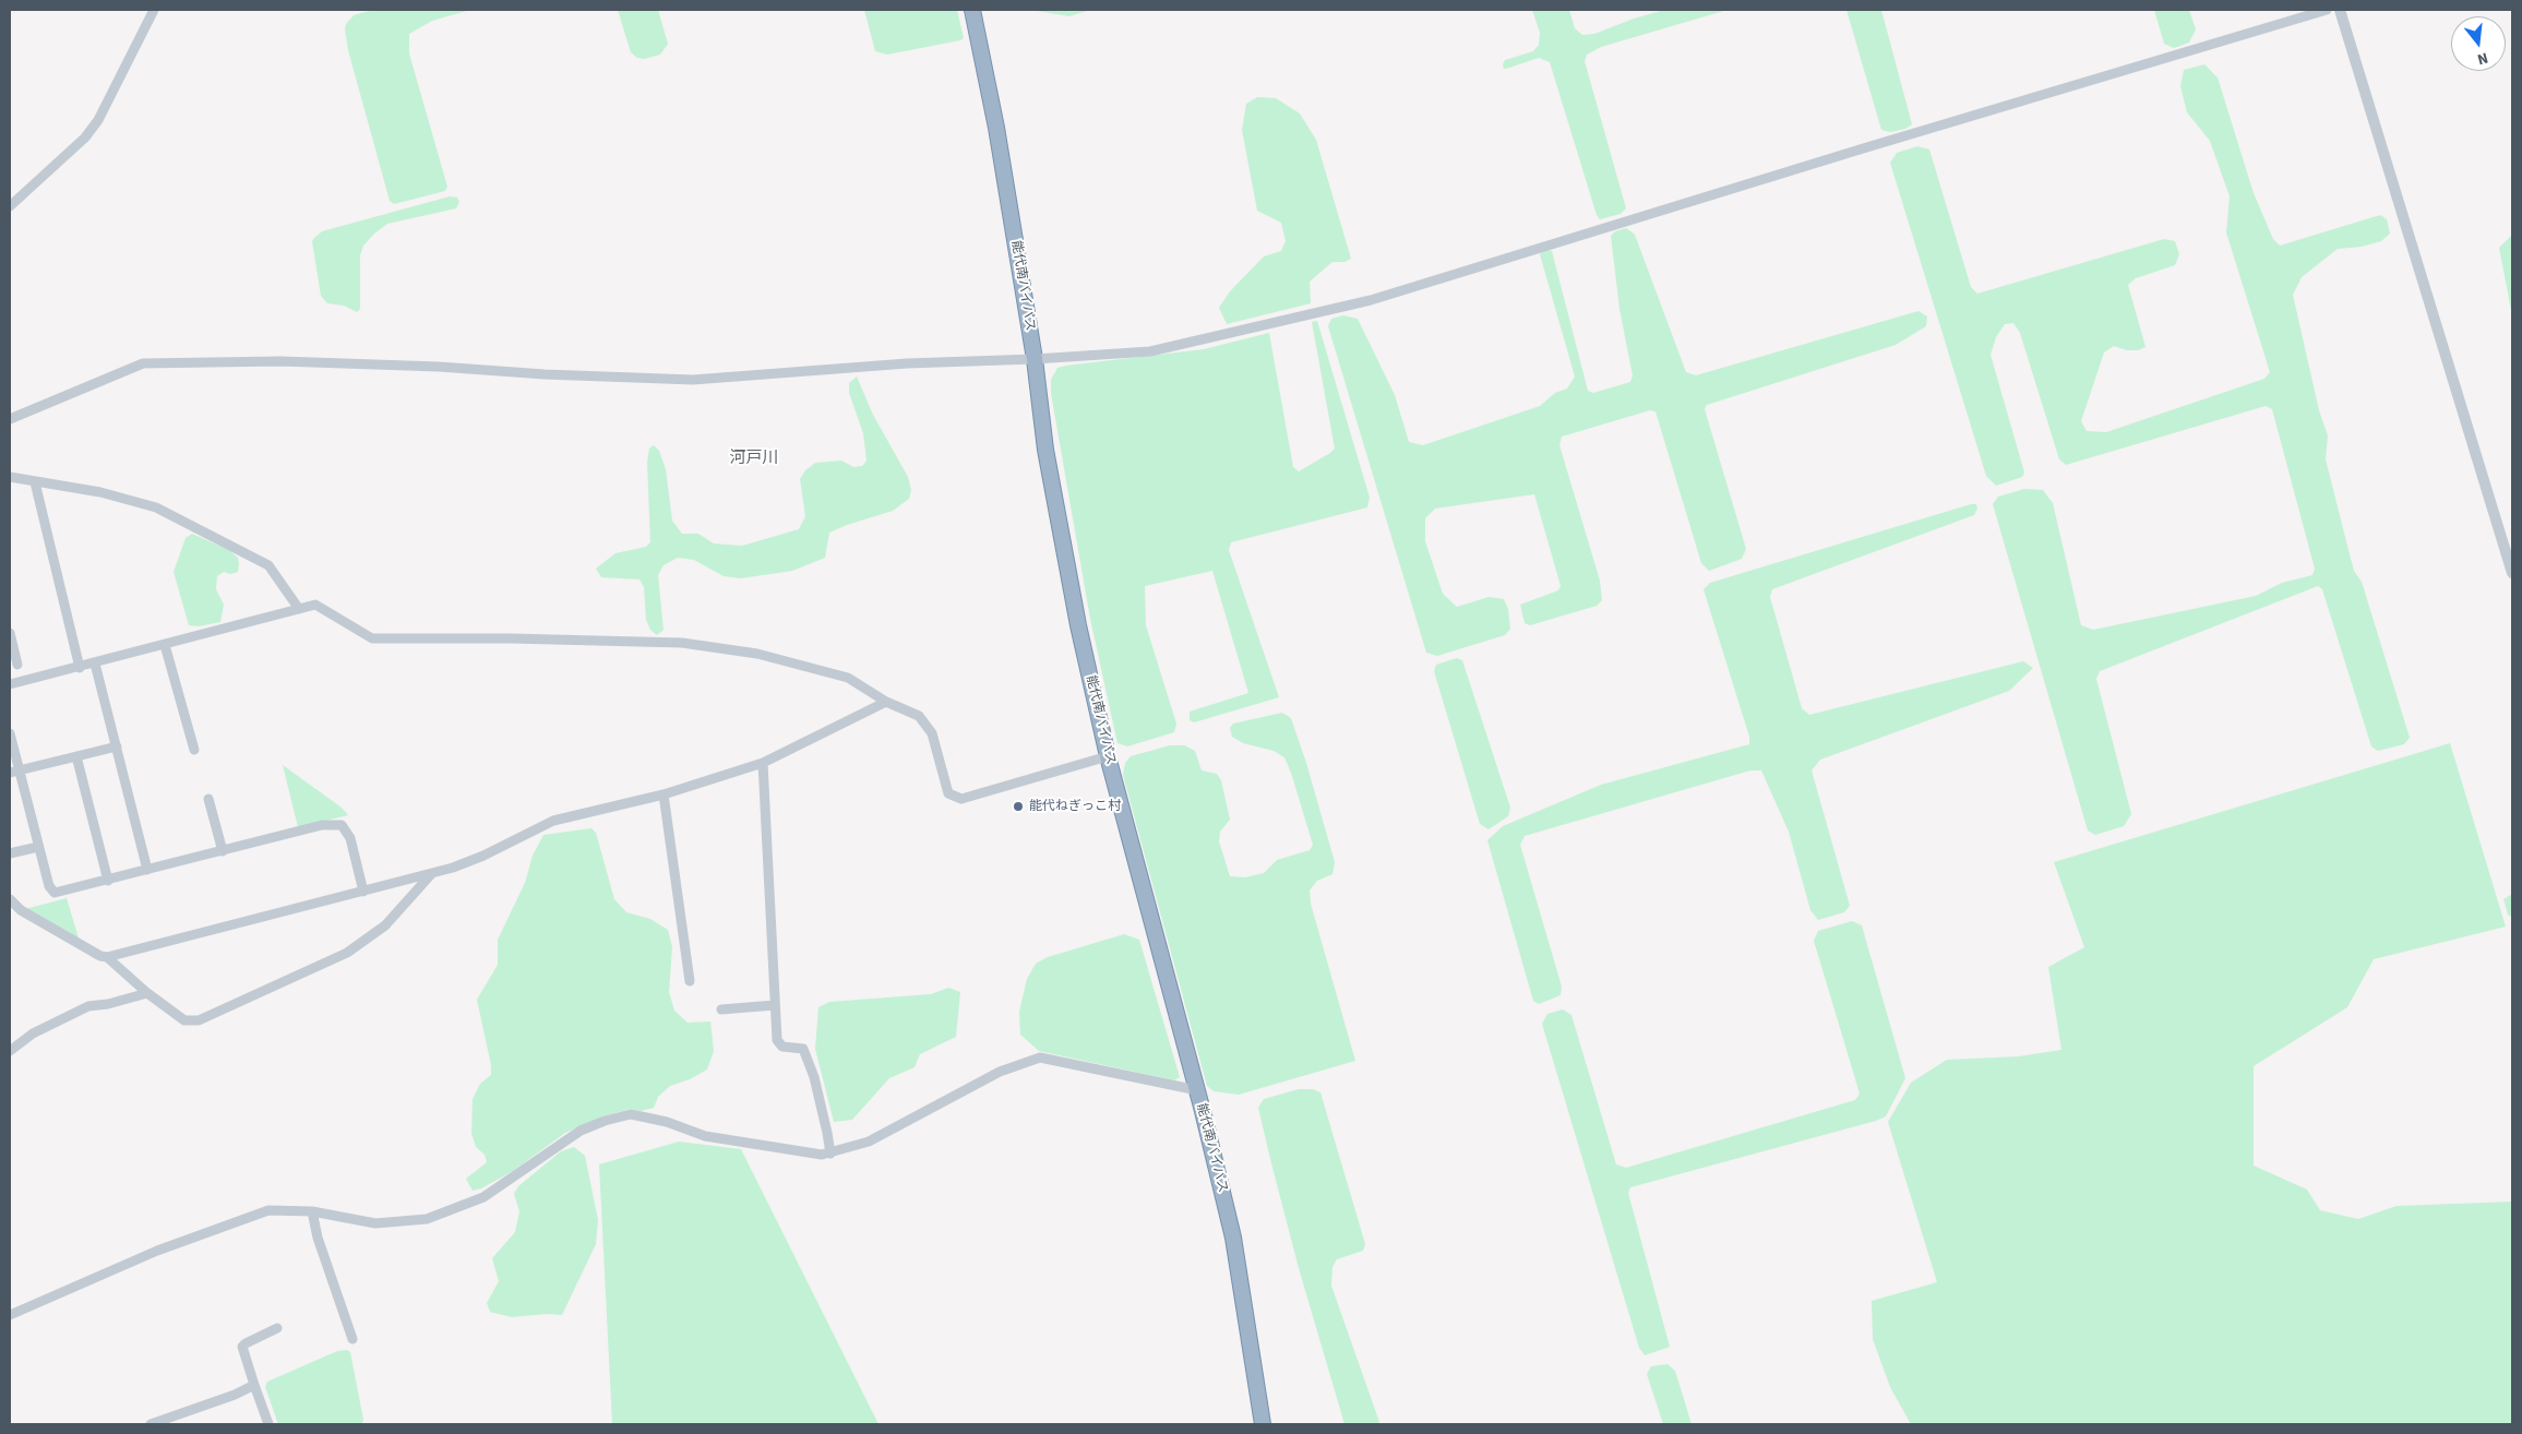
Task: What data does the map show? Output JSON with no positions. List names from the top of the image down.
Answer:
{
  "streets": {
    "highway": ["能代南バイパス"]
  },
  "districts": ["河戸川"],
  "places": ["能代ねぎっこ村"],
  "north": "bottom"
}
